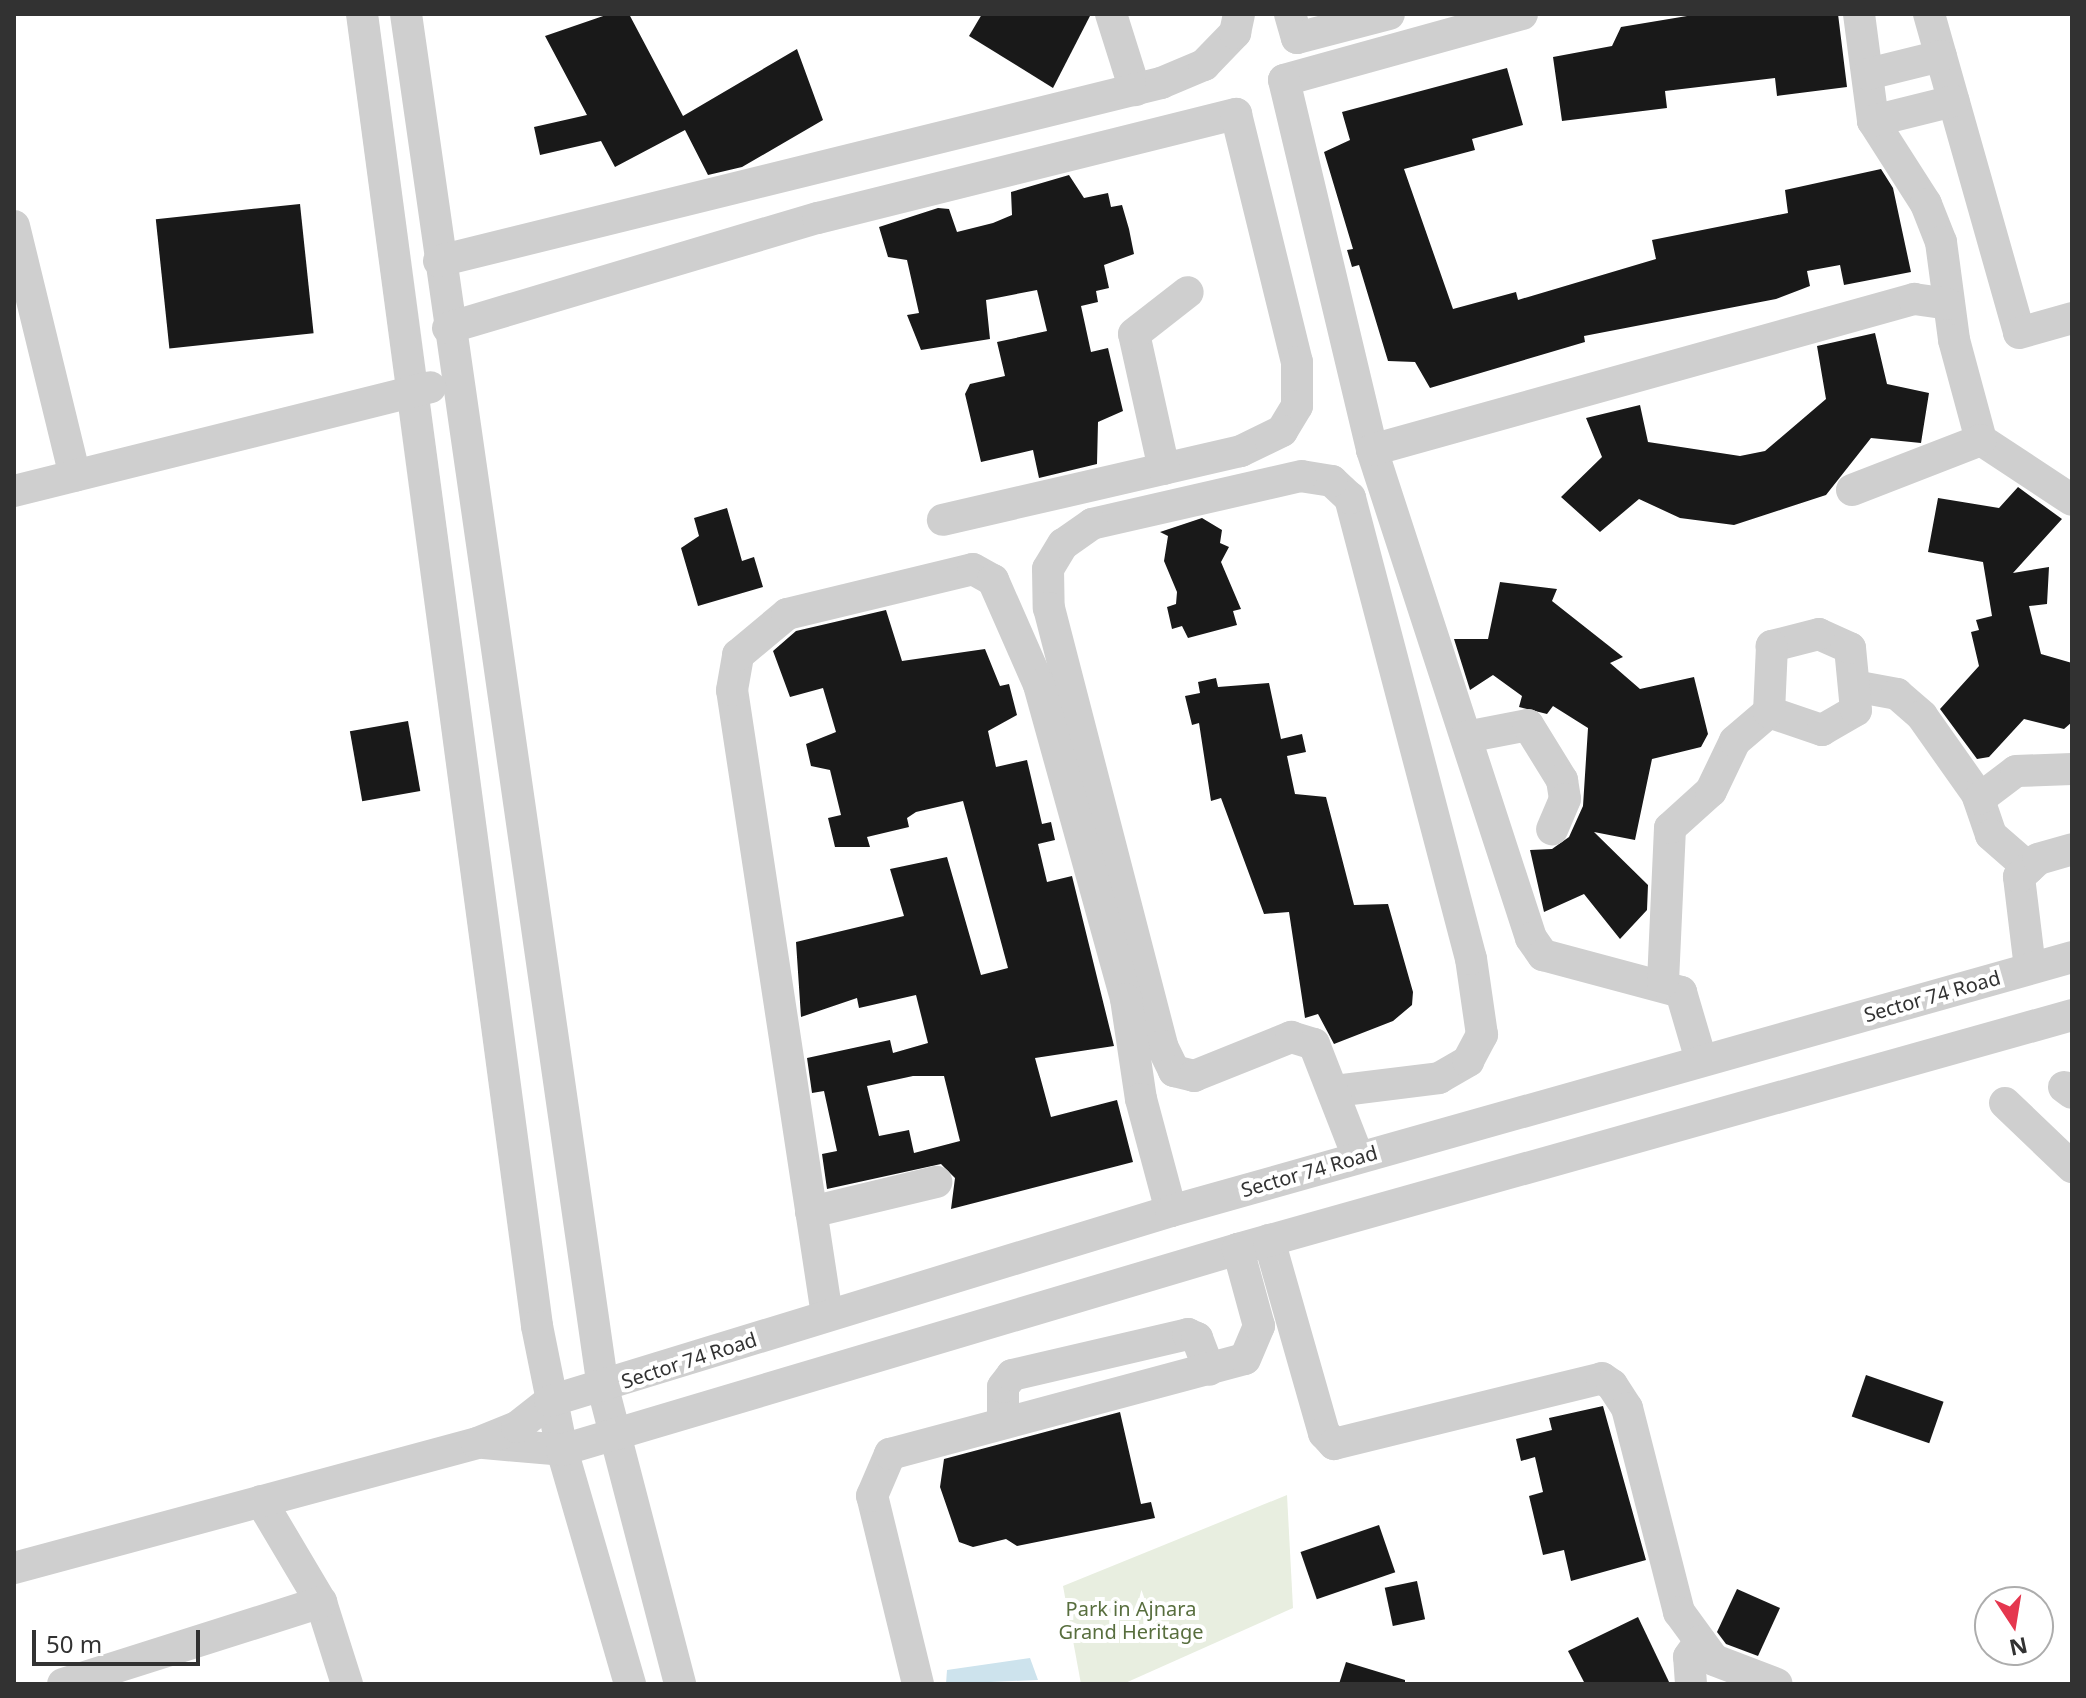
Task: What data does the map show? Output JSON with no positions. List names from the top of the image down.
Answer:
{
  "streets": {
    "street": ["Sector 74 Road"]
  },
  "parks": ["Park in Ajnara Grand Heritage"],
  "scale_bar": "50 m",
  "north": "bottom"
}
